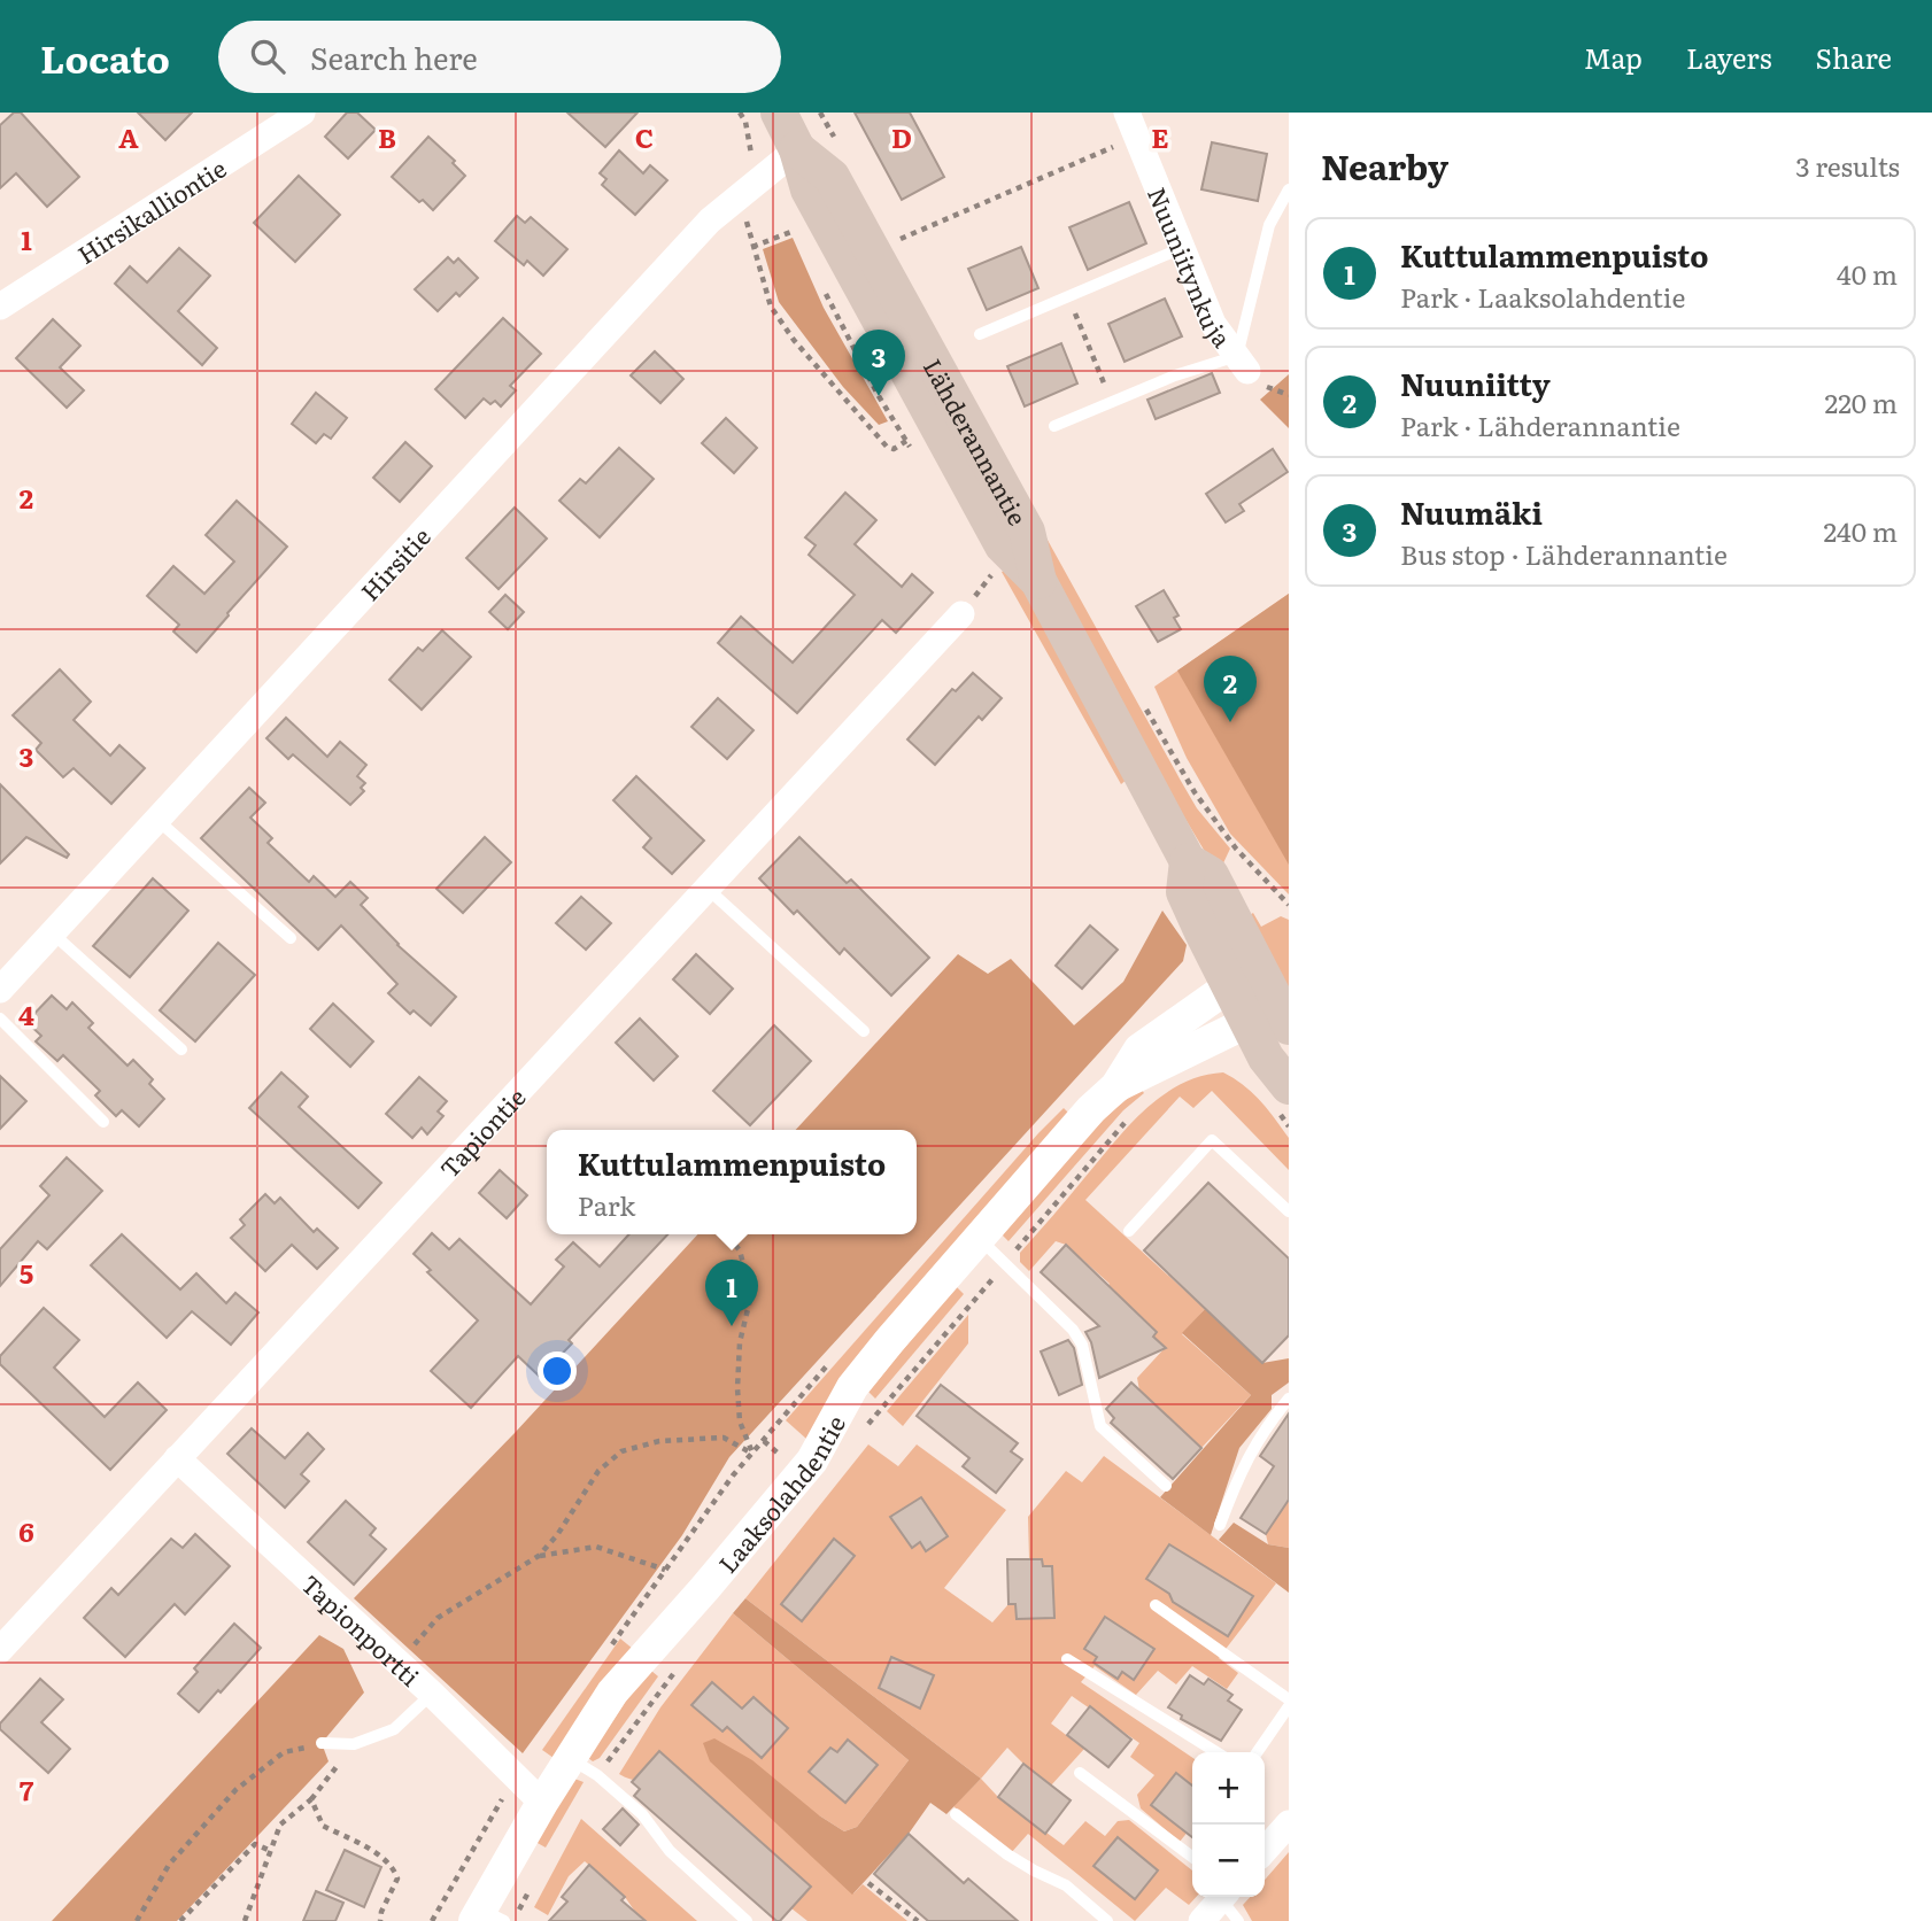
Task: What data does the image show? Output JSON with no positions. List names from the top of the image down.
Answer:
{
  "streets": {
    "main road": ["Lähderannantie"],
    "street": [
      "Hirsikalliontie",
      "Nuuniitynkuja",
      "Hirsitie",
      "Tapiontie",
      "Laaksolahdentie",
      "Tapionportti"
    ]
  },
  "crossings": [
    ["Lähderannantie", "Hirsitie"],
    ["Lähderannantie", "Laaksolahdentie"],
    ["Tapiontie", "Tapionportti"],
    ["Laaksolahdentie", "Tapionportti"]
  ],
  "page": {
    "header": "Locato",
    "search": "Search here",
    "nav": ["Map", "Layers", "Share"],
    "heading": ["Nearby", "3 results"],
    "list": [
      {
        "mark": "1",
        "name": "Kuttulammenpuisto",
        "note": "Park · Laaksolahdentie",
        "value": "40 m"
      },
      {
        "mark": "2",
        "name": "Nuuniitty",
        "note": "Park · Lähderannantie",
        "value": "220 m"
      },
      {
        "mark": "3",
        "name": "Nuumäki",
        "note": "Bus stop · Lähderannantie",
        "value": "240 m"
      }
    ],
    "pins": ["3", "2", "1"],
    "popup": ["Kuttulammenpuisto", "Park"],
    "map_buttons": ["+", "−"]
  },
  "grid": {
    "columns": [
      "A",
      "B",
      "C",
      "D",
      "E"
    ],
    "rows": [
      "1",
      "2",
      "3",
      "4",
      "5",
      "6",
      "7"
    ]
  }
}
